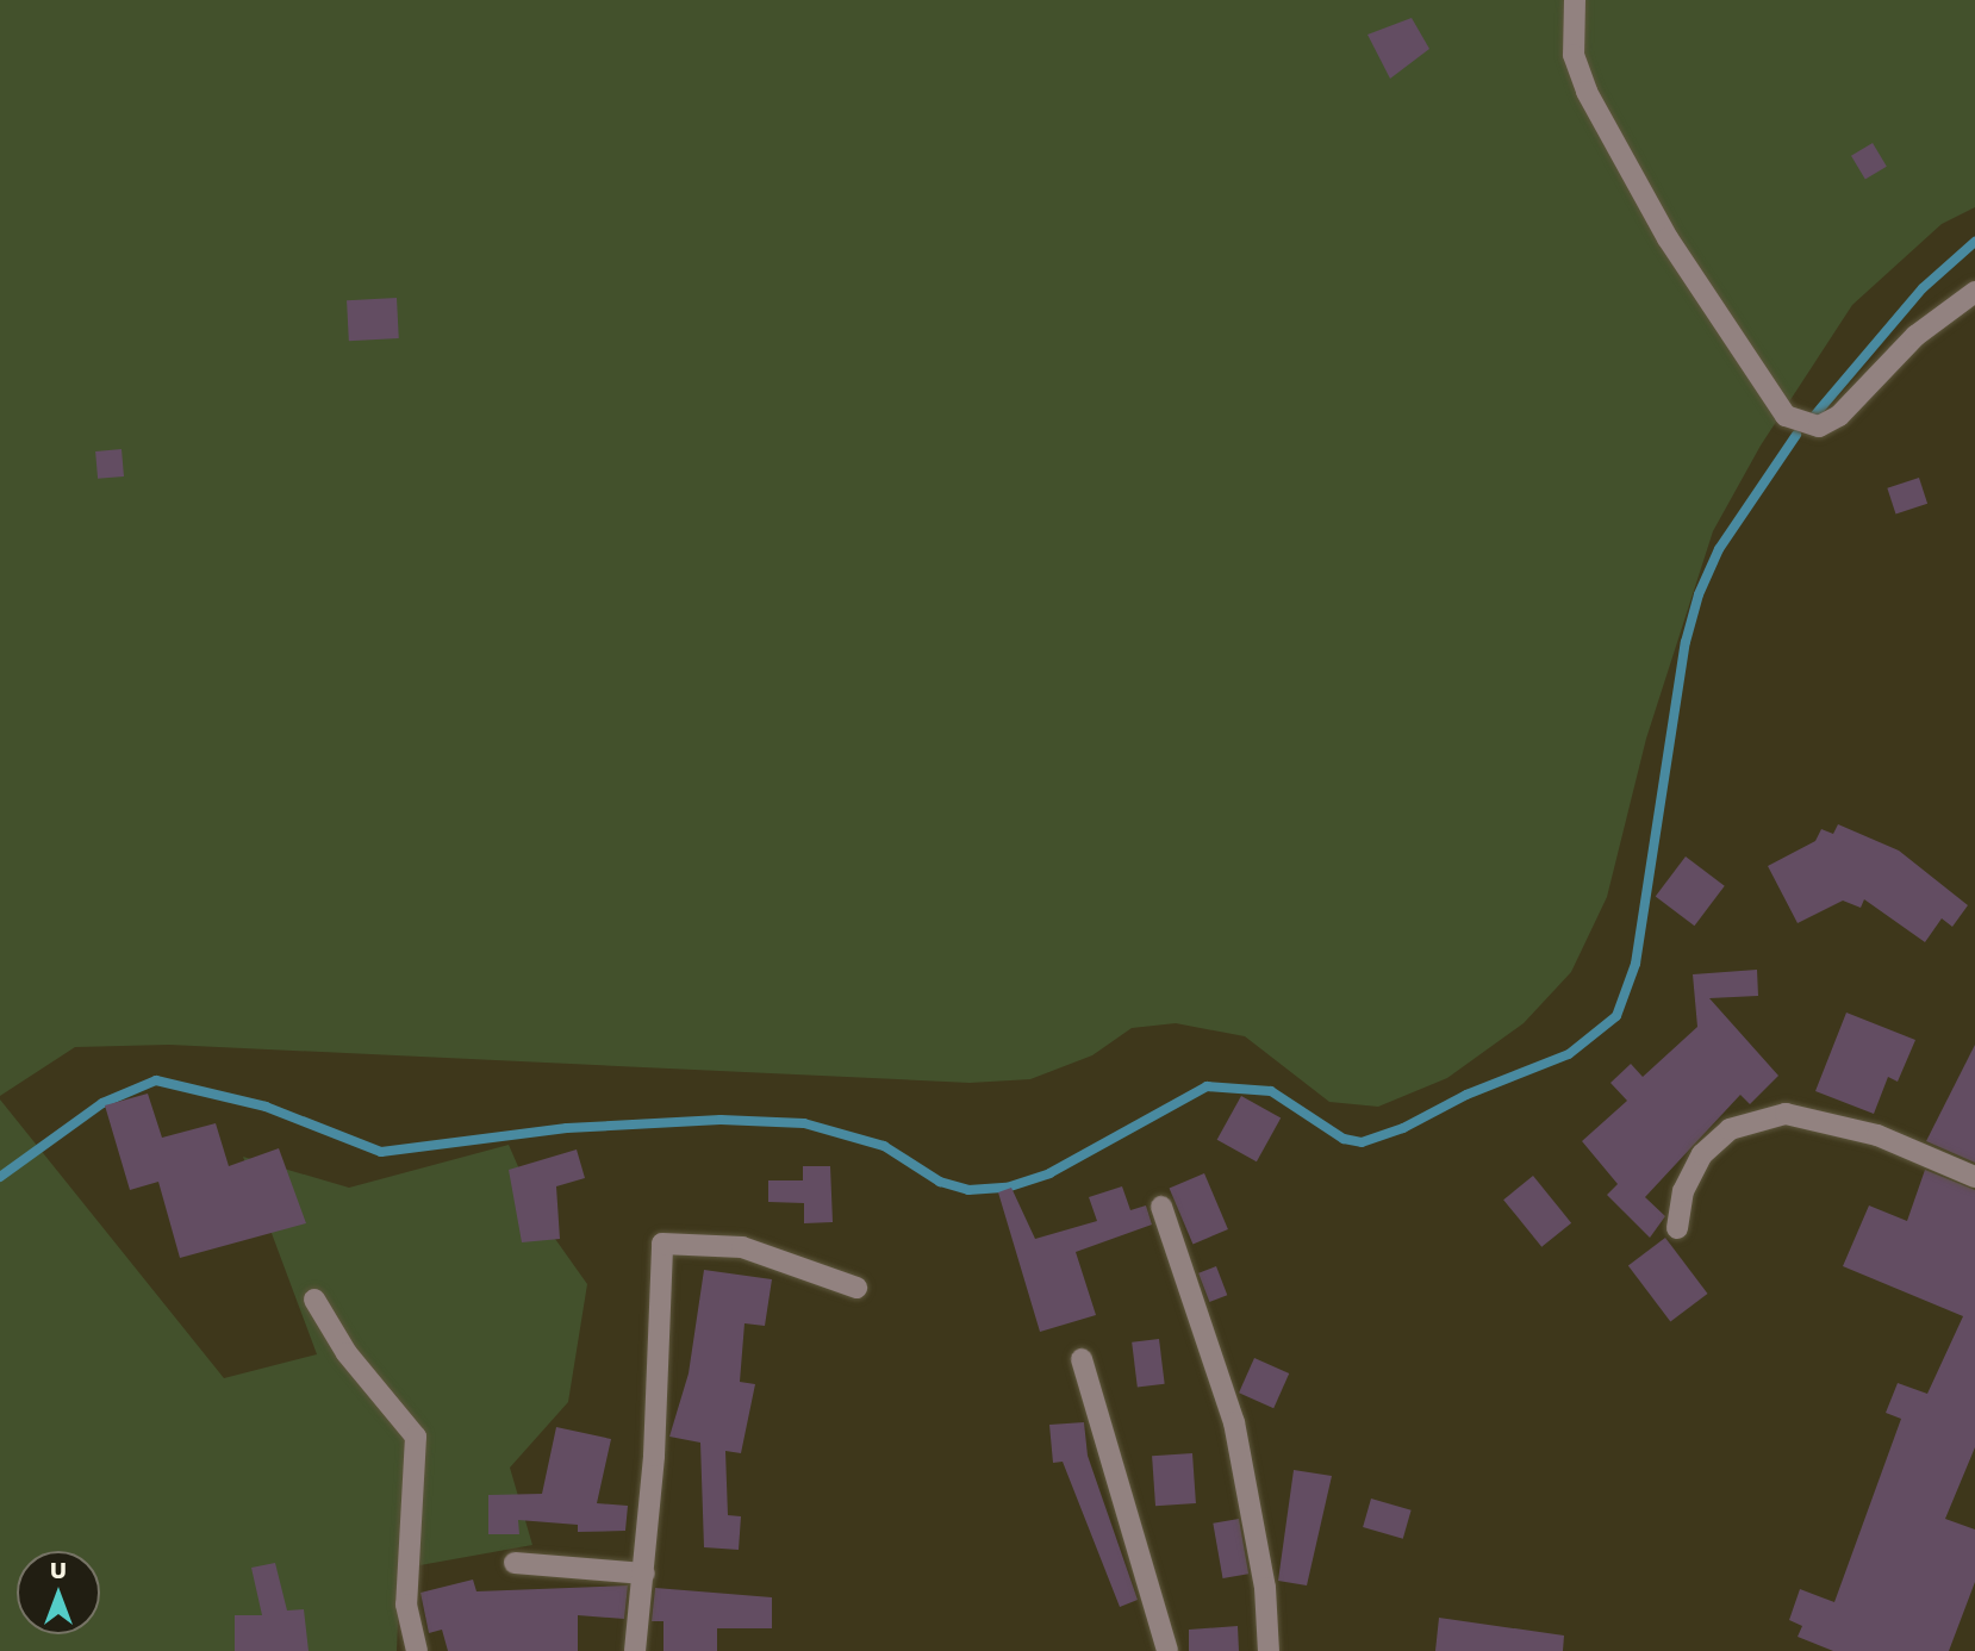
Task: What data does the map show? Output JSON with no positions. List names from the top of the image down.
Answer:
{
  "north": "top"
}
